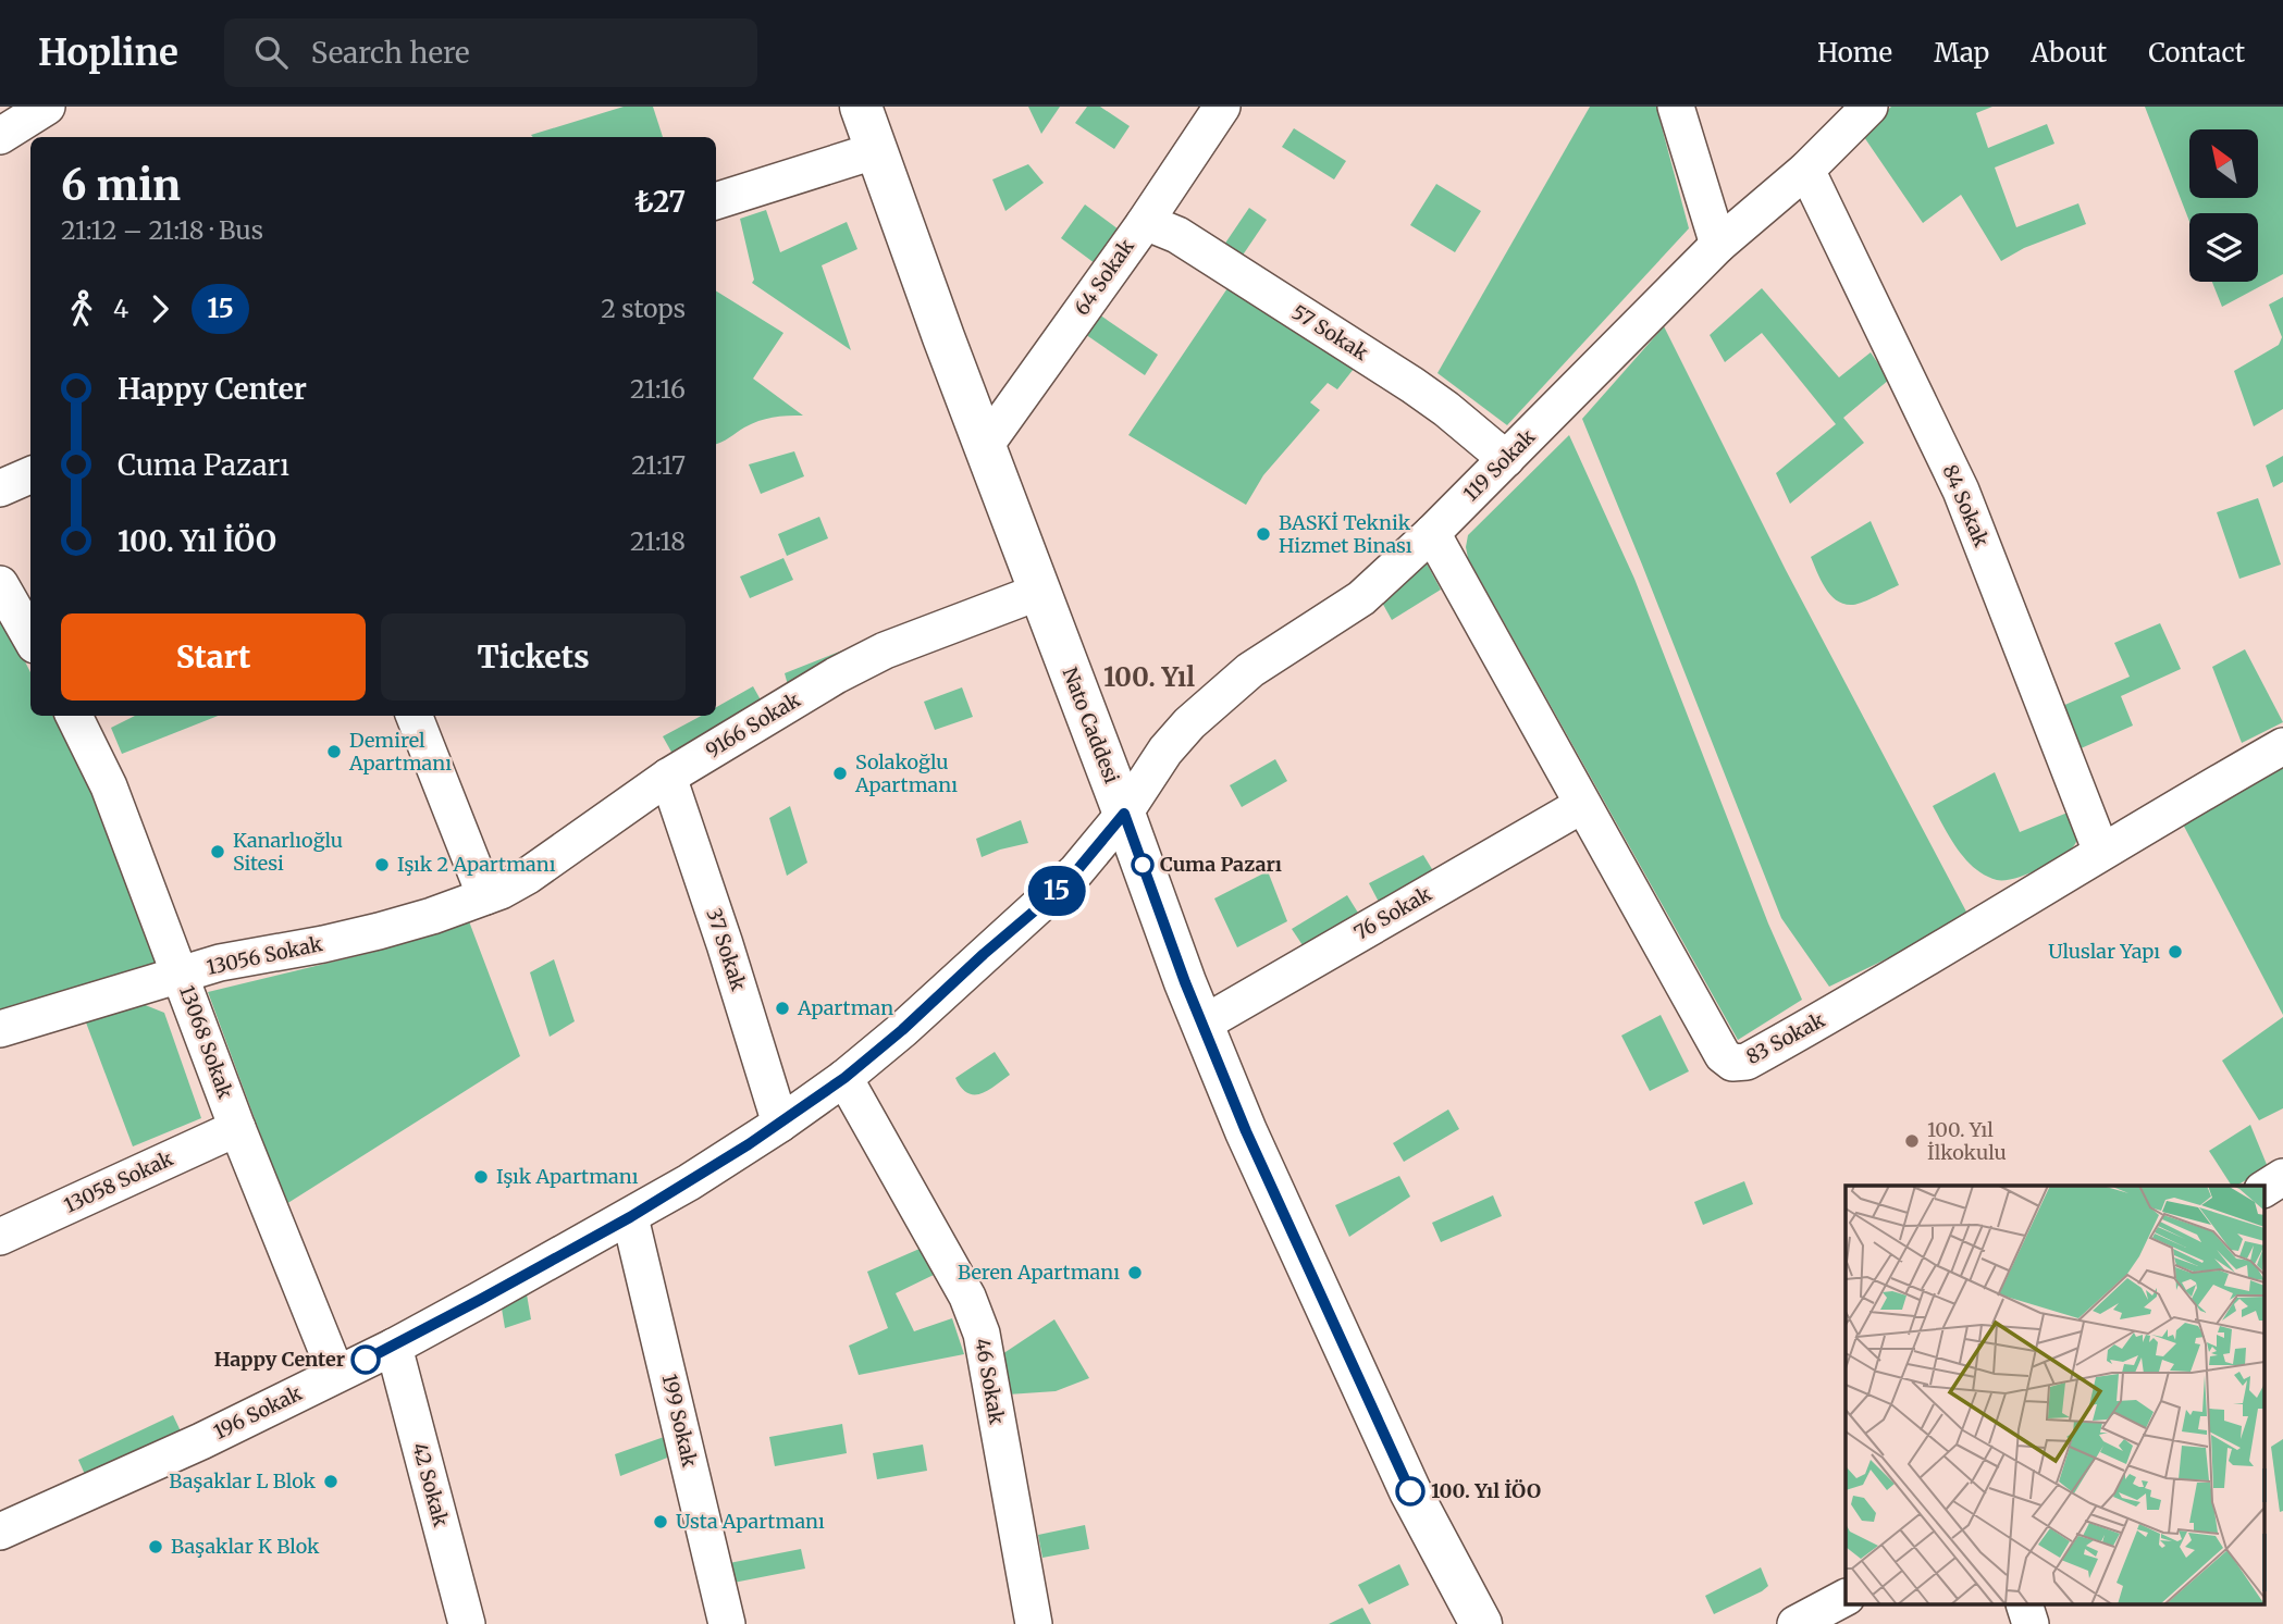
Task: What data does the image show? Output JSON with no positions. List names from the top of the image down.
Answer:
{
  "streets": {
    "main road": ["Nato Caddesi"],
    "street": [
      "64 Sokak",
      "57 Sokak",
      "119 Sokak",
      "84 Sokak",
      "9166 Sokak",
      "76 Sokak",
      "37 Sokak",
      "13056 Sokak",
      "83 Sokak",
      "13068 Sokak",
      "13058 Sokak",
      "46 Sokak",
      "196 Sokak",
      "199 Sokak",
      "42 Sokak"
    ]
  },
  "crossings": [
    ["64 Sokak", "57 Sokak"],
    ["64 Sokak", "Nato Caddesi"],
    ["57 Sokak", "119 Sokak"],
    ["119 Sokak", "84 Sokak"],
    ["119 Sokak", "Nato Caddesi"],
    ["119 Sokak", "83 Sokak"],
    ["119 Sokak", "196 Sokak"],
    ["84 Sokak", "83 Sokak"],
    ["9166 Sokak", "Nato Caddesi"],
    ["9166 Sokak", "37 Sokak"],
    ["9166 Sokak", "13056 Sokak"],
    ["Nato Caddesi", "76 Sokak"],
    ["Nato Caddesi", "196 Sokak"],
    ["76 Sokak", "83 Sokak"],
    ["37 Sokak", "196 Sokak"],
    ["13056 Sokak", "13068 Sokak"],
    ["13068 Sokak", "13058 Sokak"],
    ["13068 Sokak", "196 Sokak"],
    ["46 Sokak", "196 Sokak"],
    ["196 Sokak", "199 Sokak"],
    ["196 Sokak", "42 Sokak"]
  ],
  "districts": ["100. Yıl"],
  "places": [
    "BASKİ Teknik Hizmet Binası",
    "Demirel Apartmanı",
    "Solakoğlu Apartmanı",
    "Kanarlıoğlu Sitesi",
    "Işık 2 Apartmanı",
    "Cuma Pazarı",
    "Uluslar Yapı",
    "Apartman",
    "100. Yıl İlkokulu",
    "Işık Apartmanı",
    "Beren Apartmanı",
    "Happy Center",
    "Başaklar L Blok",
    "100. Yıl İÖO",
    "Usta Apartmanı",
    "Başaklar K Blok"
  ],
  "lines": ["bus line 15"],
  "north": "top left",
  "page": {
    "header": "Hopline",
    "search": "Search here",
    "nav": [
      "Home",
      "Map",
      "About",
      "Contact"
    ],
    "on_map": "15",
    "heading": ["6 min", "21:12 – 21:18 · Bus", "₺27"],
    "legs": ["4", "15", "2 stops"],
    "list": [
      {
        "name": "Happy Center",
        "value": "21:16"
      },
      {
        "name": "Cuma Pazarı",
        "value": "21:17"
      },
      {
        "name": "100. Yıl İÖO",
        "value": "21:18"
      }
    ],
    "buttons": ["Start", "Tickets"]
  }
}
